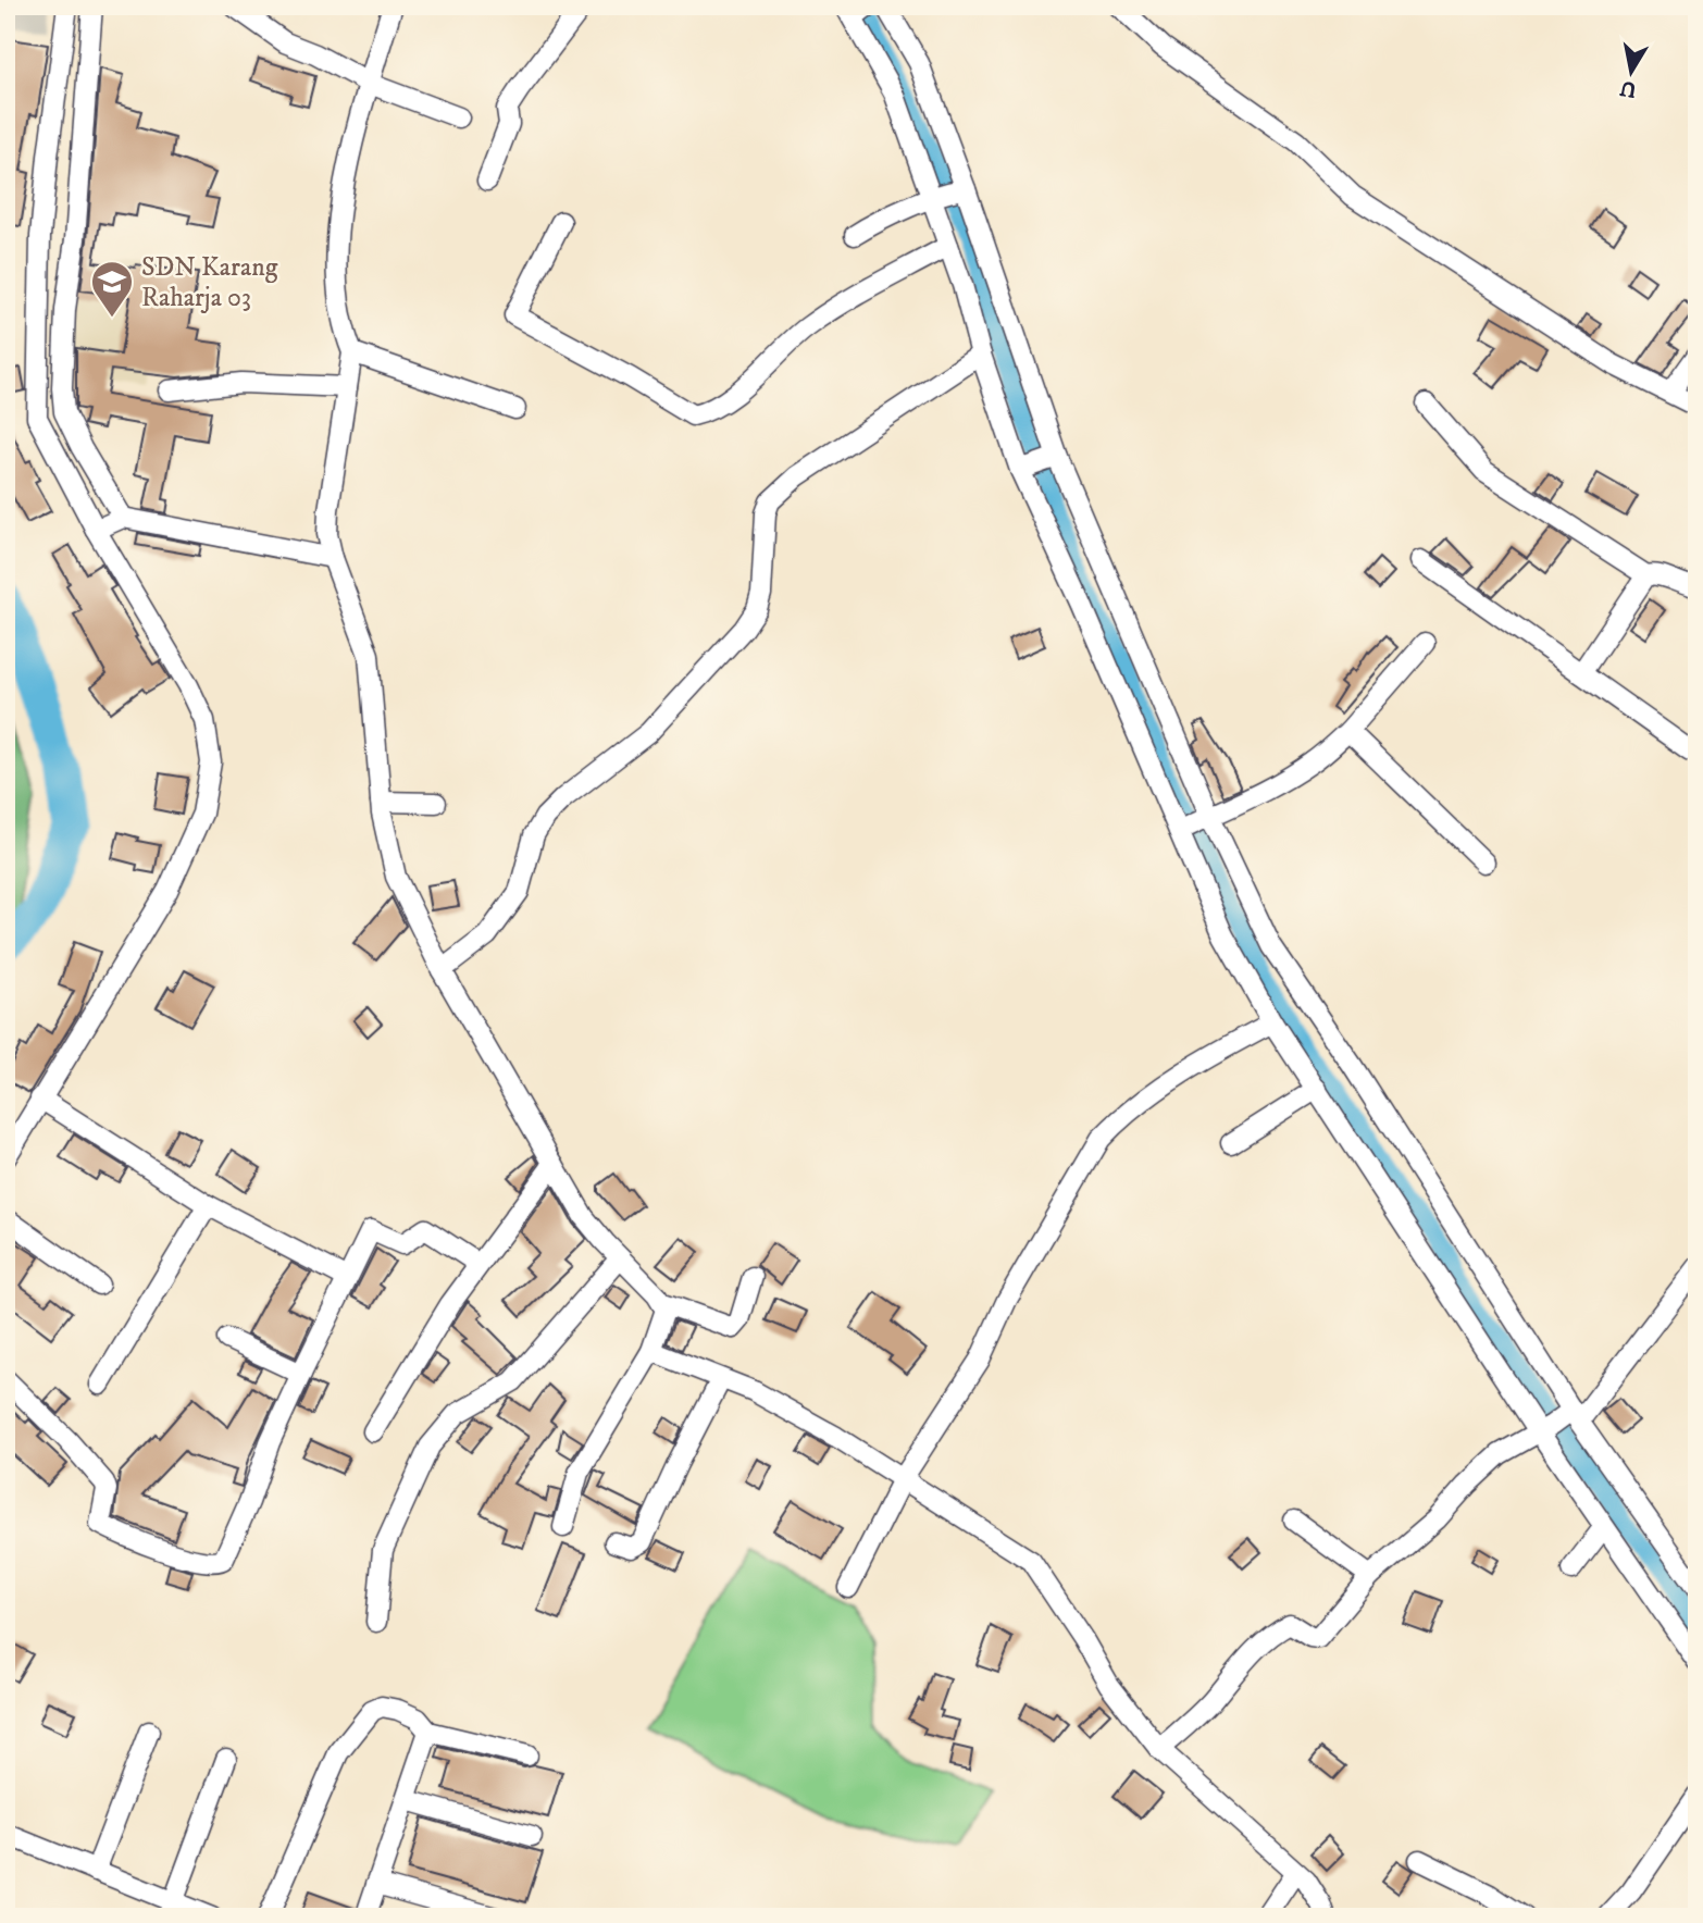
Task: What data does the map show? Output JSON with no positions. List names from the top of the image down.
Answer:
{
  "places": {
    "school or university": ["SDN Karang Raharja 03"]
  },
  "north": "bottom"
}
